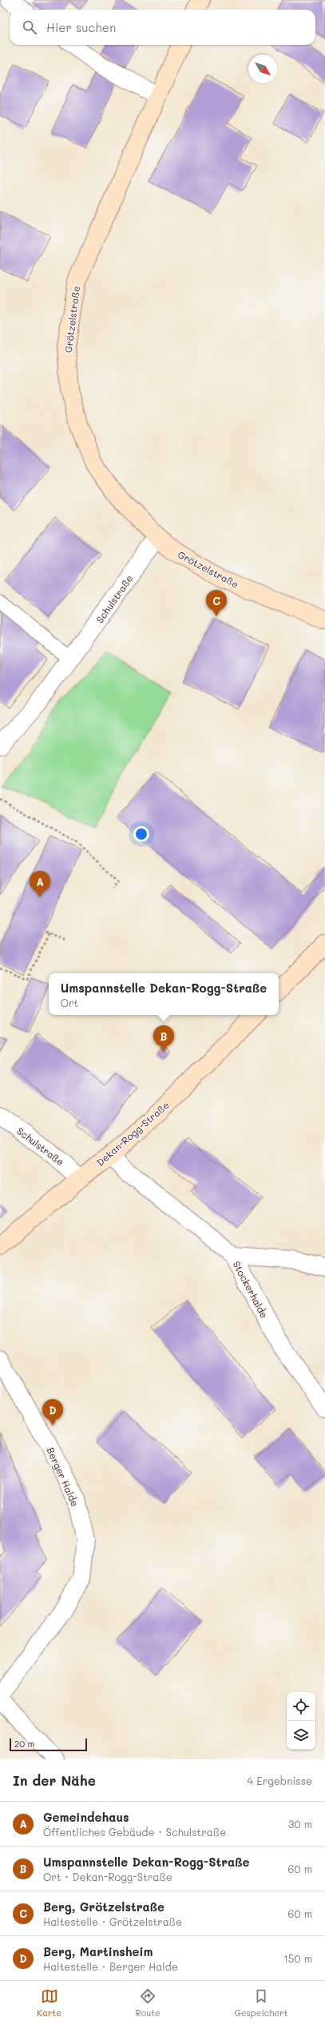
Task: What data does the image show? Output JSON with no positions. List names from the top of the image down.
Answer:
{
  "streets": {
    "street": [
      "Grötzelstraße",
      "Schulstraße",
      "Dekan-Rogg-Straße",
      "Stockerhalde",
      "Berger Halde"
    ]
  },
  "crossings": [
    ["Grötzelstraße", "Schulstraße"],
    ["Schulstraße", "Dekan-Rogg-Straße"],
    ["Dekan-Rogg-Straße", "Stockerhalde"]
  ],
  "scale_bar": "20 m",
  "north": "bottom right",
  "page": {
    "search": "Hier suchen",
    "pins": [
      "C",
      "A",
      "B",
      "D"
    ],
    "popup": ["Umspannstelle Dekan-Rogg-Straße", "Ort"],
    "scale": "20 m",
    "heading": ["In der Nähe", "4 Ergebnisse"],
    "list": [
      {
        "mark": "A",
        "name": "Gemeindehaus",
        "note": "Öffentliches Gebäude · Schulstraße",
        "value": "30 m"
      },
      {
        "mark": "B",
        "name": "Umspannstelle Dekan-Rogg-Straße",
        "note": "Ort · Dekan-Rogg-Straße",
        "value": "60 m"
      },
      {
        "mark": "C",
        "name": "Berg, Grötzelstraße",
        "note": "Haltestelle · Grötzelstraße",
        "value": "60 m"
      },
      {
        "mark": "D",
        "name": "Berg, Martinsheim",
        "note": "Haltestelle · Berger Halde",
        "value": "150 m"
      }
    ],
    "nav": ["Karte", "Route", "Gespeichert"]
  }
}
